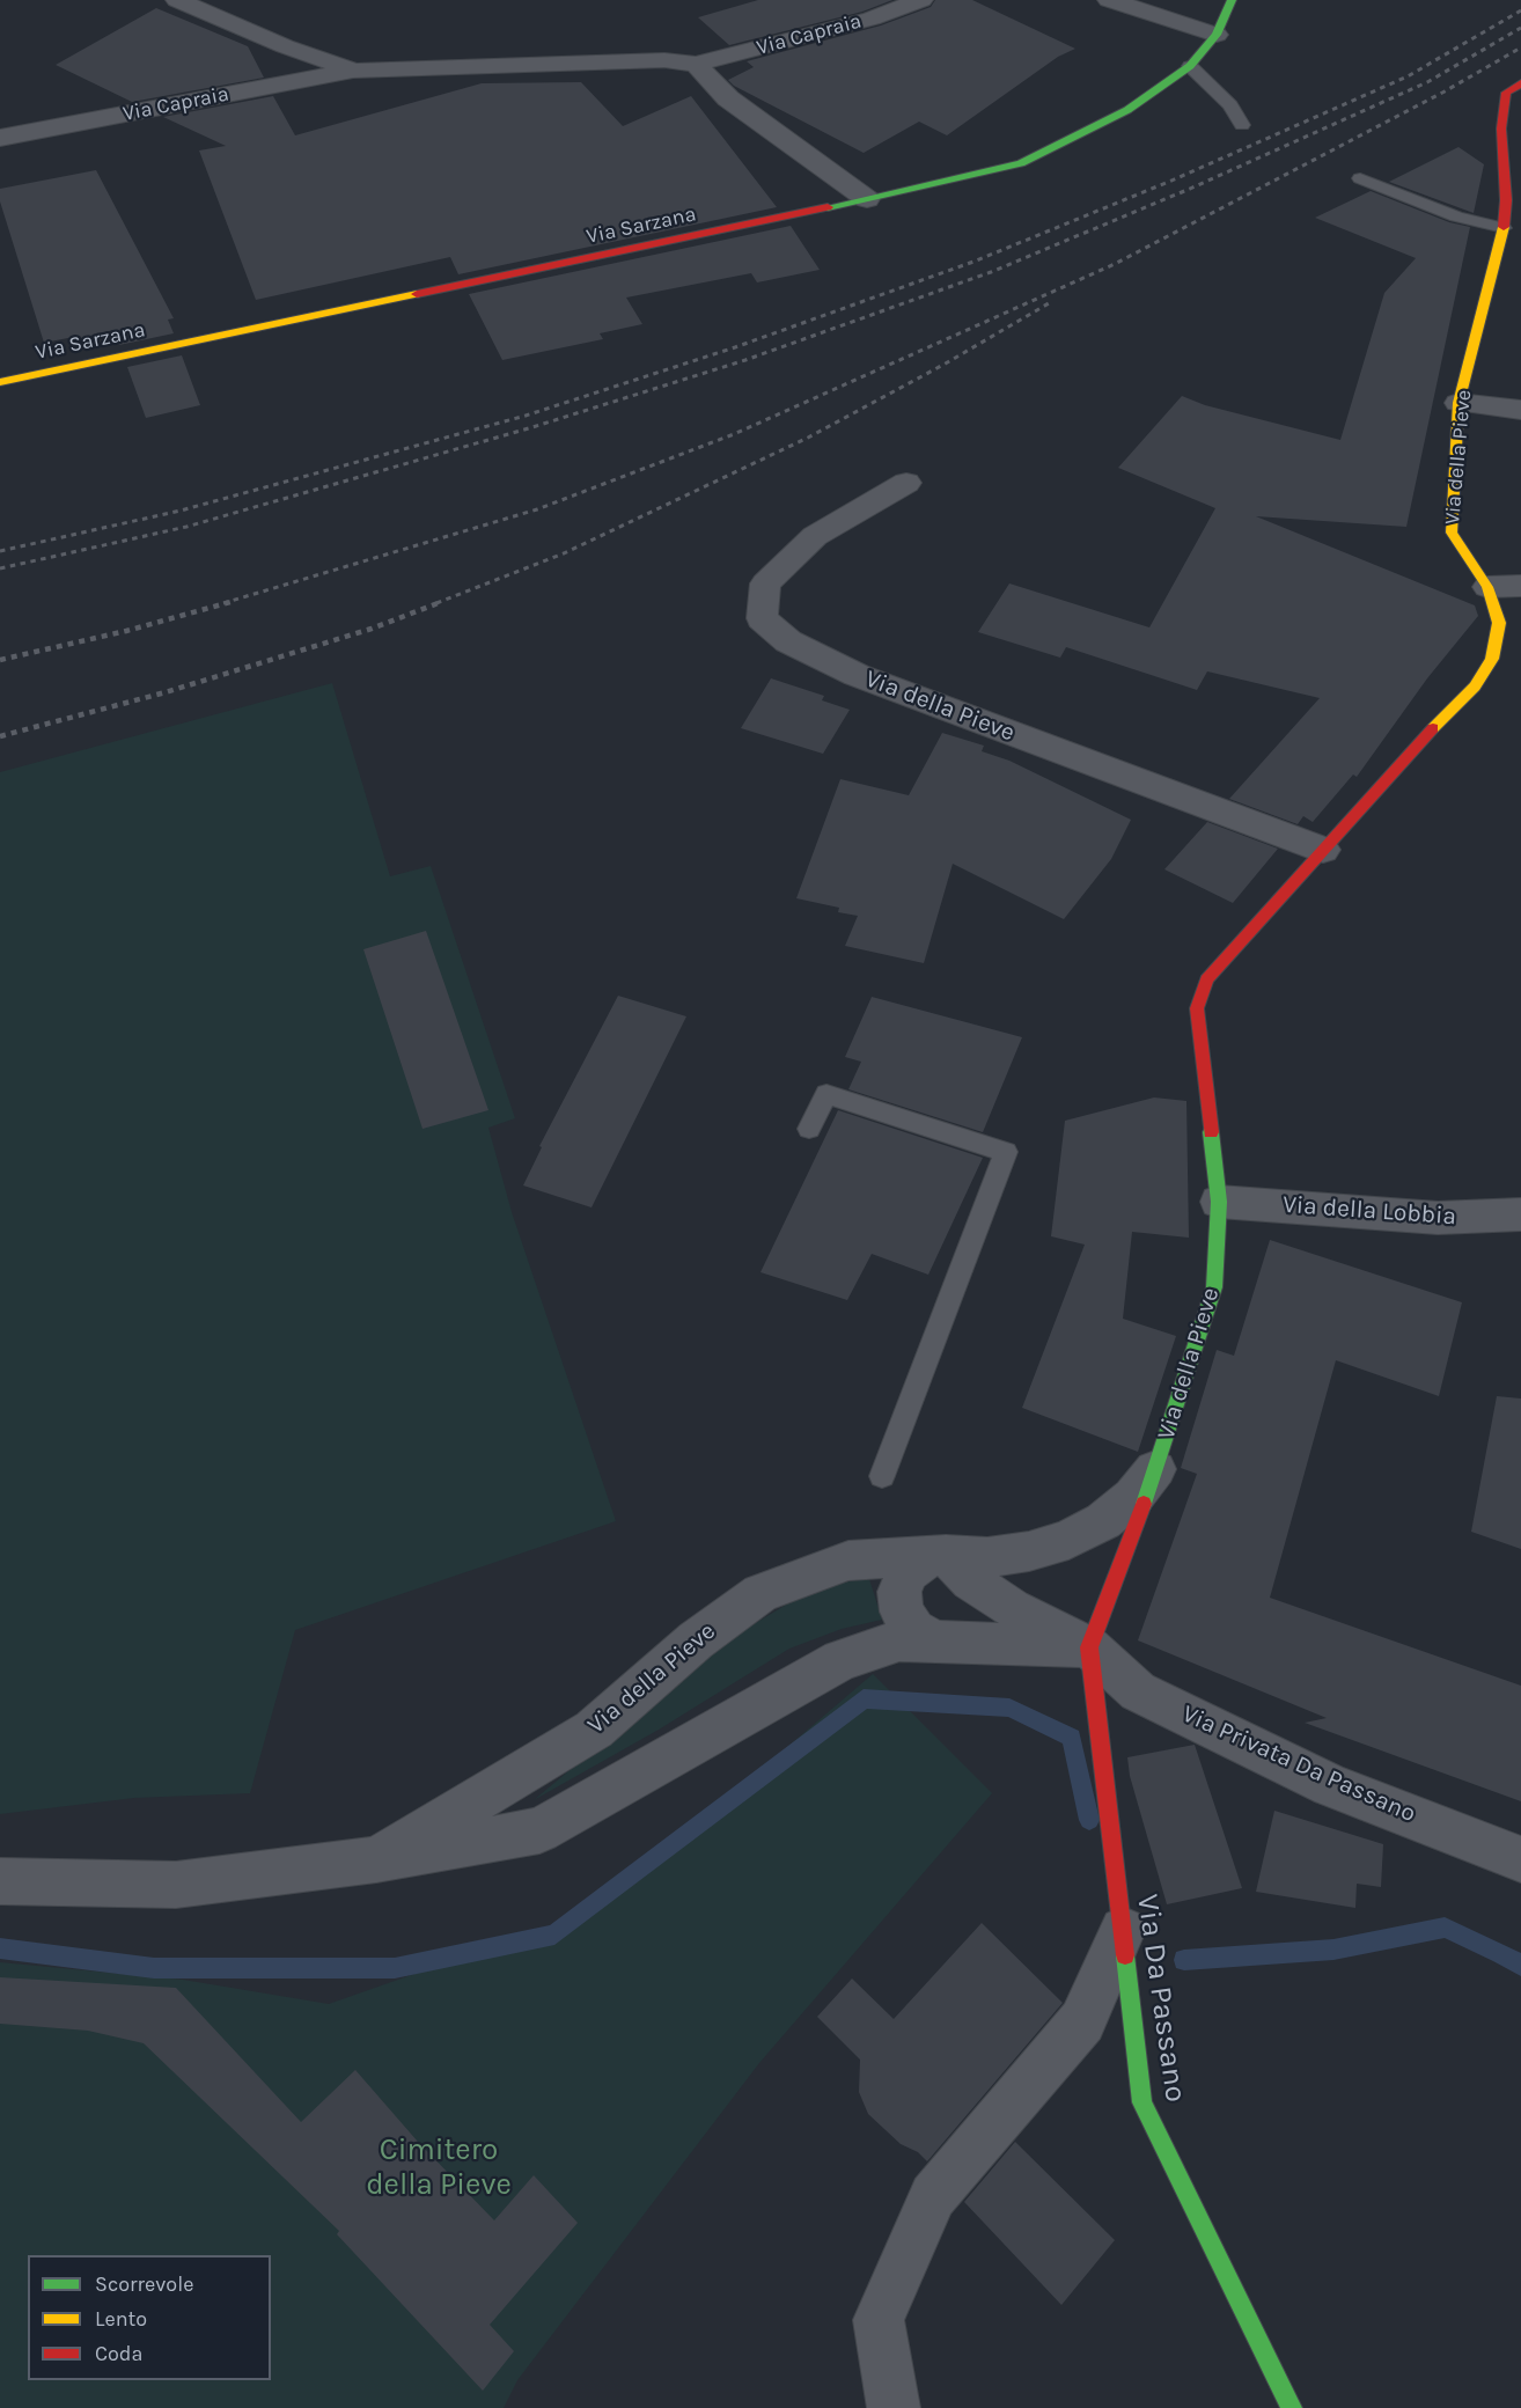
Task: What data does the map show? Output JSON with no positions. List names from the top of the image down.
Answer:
{
  "streets": {
    "street": [
      "Via Capraia",
      "Via Sarzana",
      "Via della Pieve",
      "Via della Lobbia",
      "Via Privata Da Passano",
      "Via Da Passano"
    ]
  },
  "crossings": [
    ["Via della Pieve", "Via della Lobbia"],
    ["Via della Pieve", "Via Privata Da Passano"],
    ["Via della Pieve", "Via Da Passano"],
    ["Via Privata Da Passano", "Via Da Passano"]
  ],
  "parks": ["Cimitero della Pieve"],
  "legend": ["Scorrevole", "Lento", "Coda"]
}
